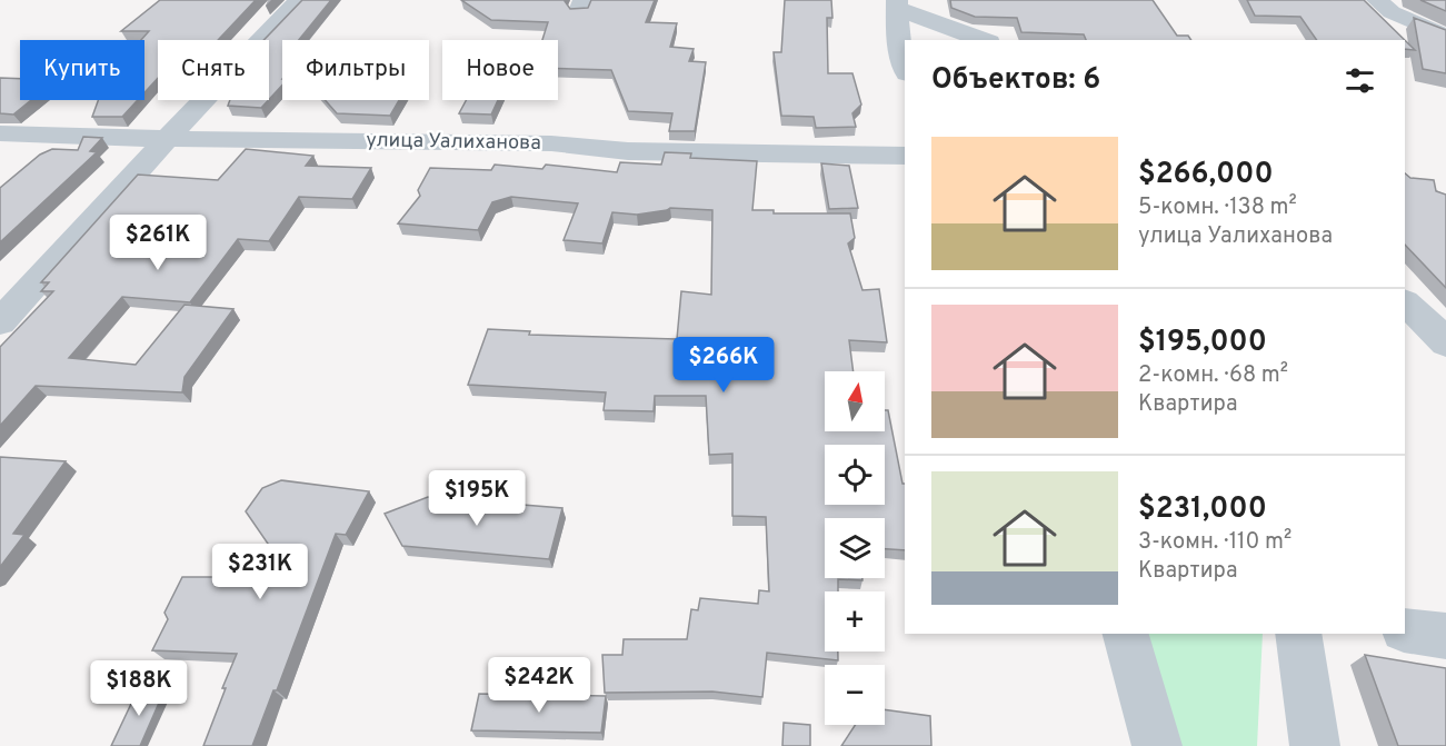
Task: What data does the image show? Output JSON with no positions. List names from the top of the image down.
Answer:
{
  "streets": {
    "street": ["улица Уалиханова"]
  },
  "north": "top",
  "page": {
    "chip": [
      "Купить",
      "Снять",
      "Фильтры",
      "Новое"
    ],
    "heading": "Объектов: 6",
    "list": [
      {
        "name": "$266,000",
        "note": "5-комн. · 138 m² · улица Уалиханова"
      },
      {
        "name": "$195,000",
        "note": "2-комн. · 68 m² · Квартира"
      },
      {
        "name": "$231,000",
        "note": "3-комн. · 110 m² · Квартира"
      }
    ],
    "price": [
      "$261K",
      "$266K",
      "$195K",
      "$231K",
      "$242K",
      "$188K"
    ],
    "map_buttons": ["+", "−"]
  }
}
